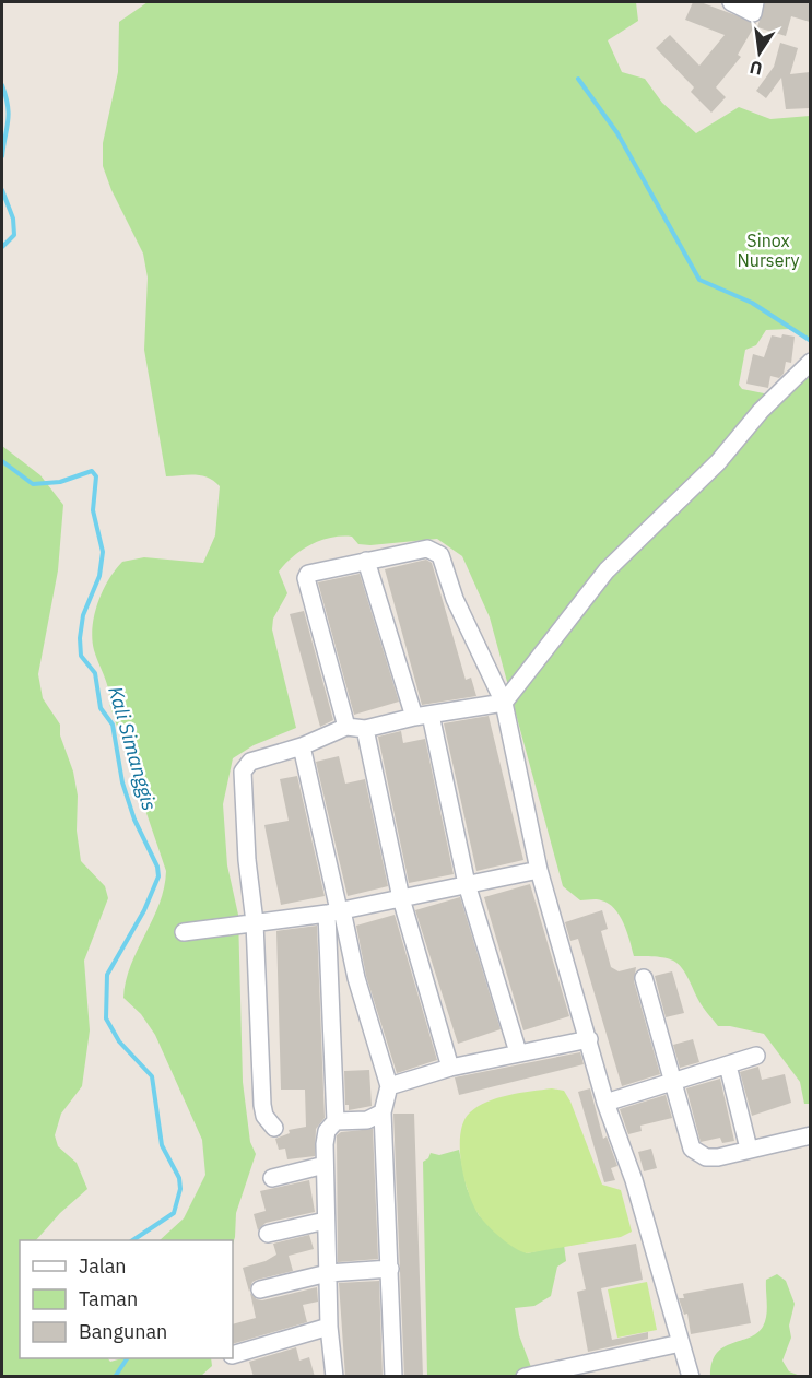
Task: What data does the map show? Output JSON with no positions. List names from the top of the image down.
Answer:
{
  "water": ["Kali Simanggis"],
  "parks": ["Sinox Nursery"],
  "legend": ["Jalan", "Taman", "Bangunan"],
  "north": "bottom"
}
